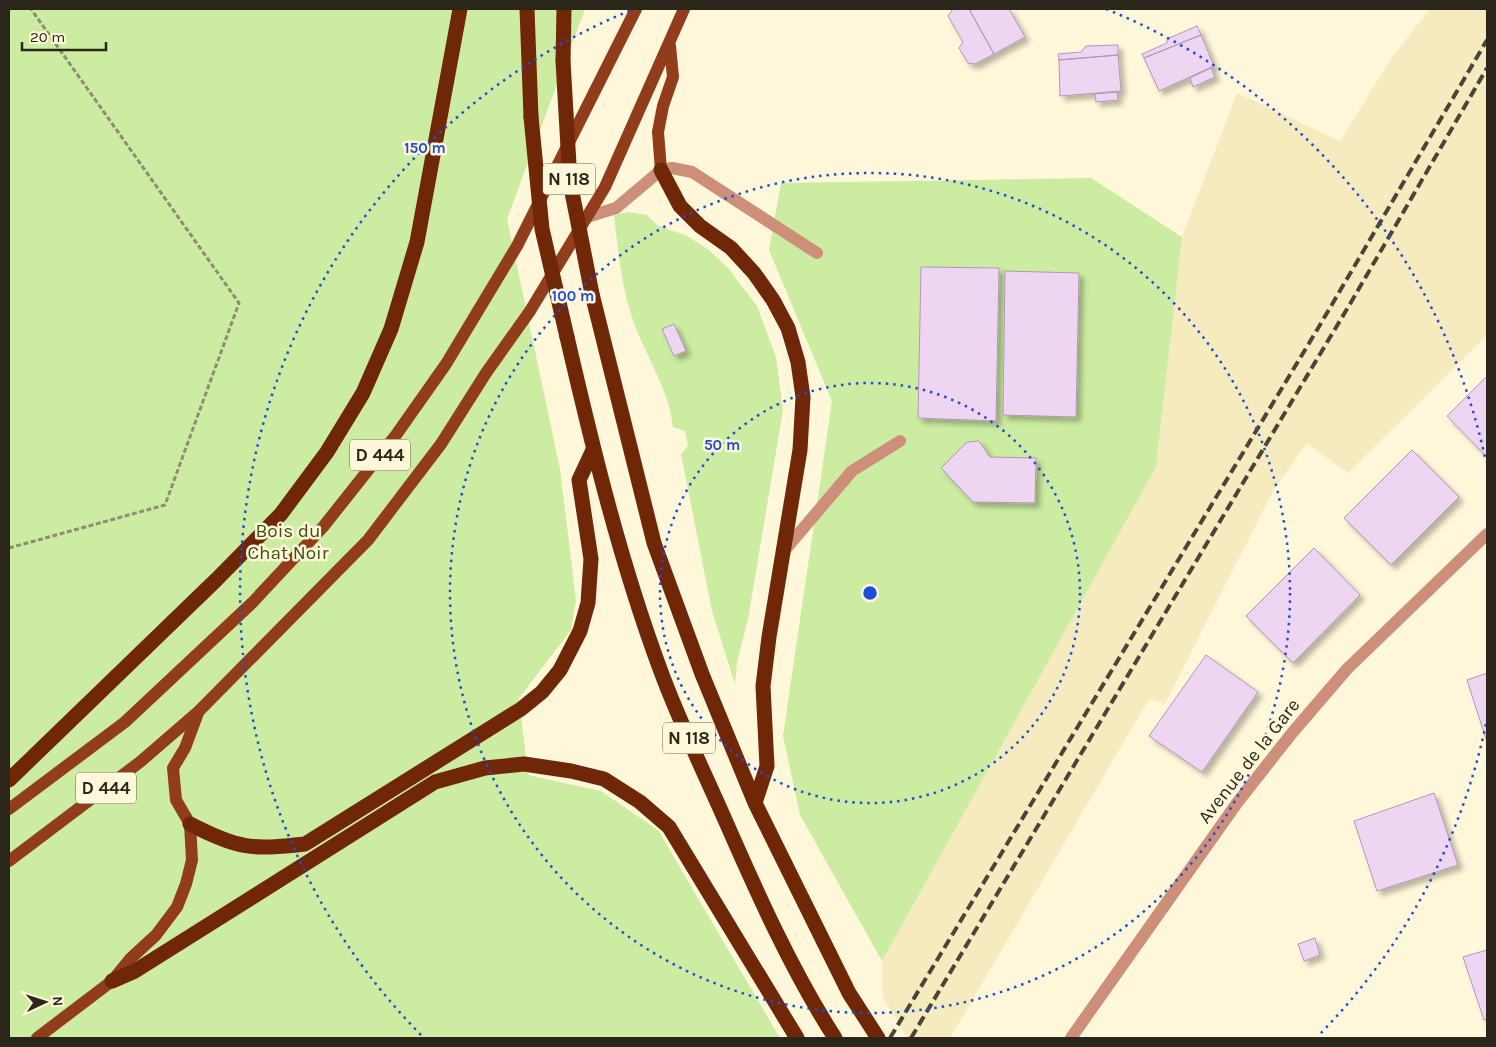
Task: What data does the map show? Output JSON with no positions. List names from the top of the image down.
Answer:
{
  "streets": {
    "highway": ["N 118"],
    "main road": ["D 444"],
    "street": ["Avenue de la Gare"]
  },
  "parks": ["Bois du Chat Noir"],
  "scale_bar": "20 m",
  "north": "right",
  "rings": ["150 m", "100 m", "50 m"]
}
